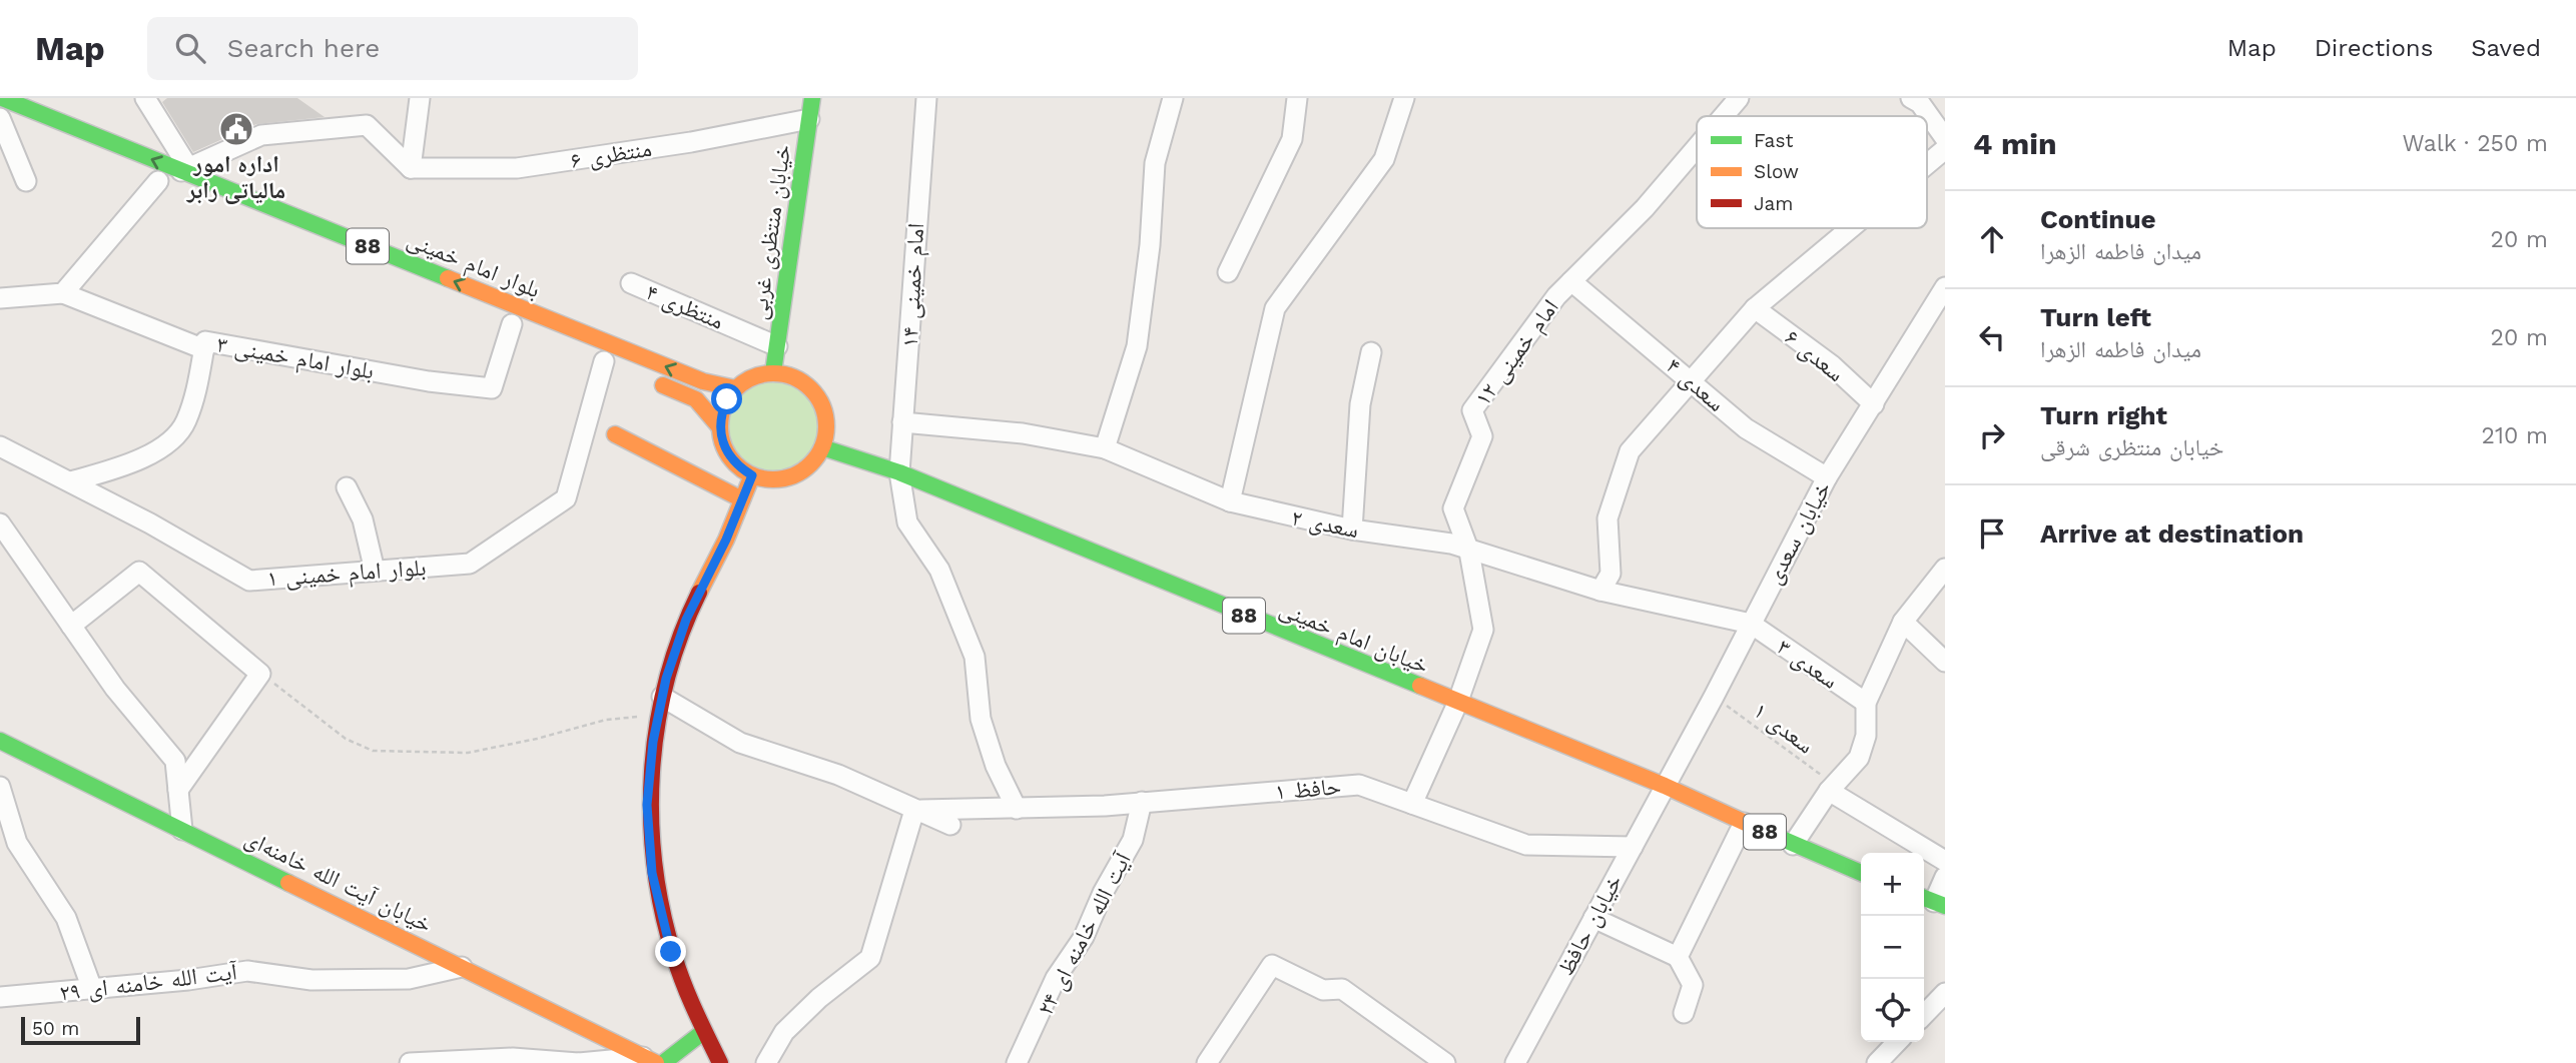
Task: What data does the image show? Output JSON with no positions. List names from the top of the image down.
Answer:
{
  "streets": {
    "main road": [
      "خیابان منتظری غربی",
      "88",
      "بلوار امام خمینی",
      "خیابان امام خمینی",
      "خیابان آیت الله خامنه‌ای"
    ],
    "street": [
      "منتظری ۶",
      "امام خمینی ۱۴",
      "منتظری ۴",
      "امام خمینی ۱۲",
      "سعدی ۶",
      "بلوار امام خمینی ۳",
      "سعدی ۴",
      "سعدی ۲",
      "خیابان سعدی",
      "بلوار امام خمینی ۱",
      "سعدی ۳",
      "حافظ ۱",
      "خیابان حافظ",
      "آیت الله خامنه ای ۲۴",
      "آیت الله خامنه ای ۲۹"
    ],
    "path": ["سعدی ۱"]
  },
  "crossings": [
    ["منتظری ۶", "خیابان منتظری غربی"],
    ["خیابان منتظری غربی", "بلوار امام خمینی"],
    ["خیابان منتظری غربی", "منتظری ۴"],
    ["خیابان منتظری غربی", "خیابان امام خمینی"],
    ["بلوار امام خمینی", "خیابان امام خمینی"],
    ["امام خمینی ۱۴", "سعدی ۲"],
    ["امام خمینی ۱۴", "خیابان امام خمینی"],
    ["امام خمینی ۱۴", "حافظ ۱"],
    ["امام خمینی ۱۲", "سعدی ۴"],
    ["امام خمینی ۱۲", "سعدی ۲"],
    ["امام خمینی ۱۲", "خیابان امام خمینی"],
    ["امام خمینی ۱۲", "حافظ ۱"],
    ["سعدی ۶", "خیابان سعدی"],
    ["بلوار امام خمینی ۳", "بلوار امام خمینی ۱"],
    ["سعدی ۴", "خیابان سعدی"],
    ["سعدی ۲", "خیابان سعدی"],
    ["سعدی ۲", "سعدی ۳"],
    ["خیابان سعدی", "خیابان امام خمینی"],
    ["خیابان سعدی", "سعدی ۳"],
    ["خیابان سعدی", "سعدی ۱"],
    ["خیابان سعدی", "خیابان حافظ"],
    ["خیابان امام خمینی", "خیابان حافظ"],
    ["حافظ ۱", "خیابان حافظ"],
    ["حافظ ۱", "آیت الله خامنه ای ۲۴"],
    ["خیابان آیت الله خامنه‌ای", "آیت الله خامنه ای ۲۹"]
  ],
  "one_way": ["بلوار امام خمینی"],
  "places": {
    "public building": ["اداره امور مالیاتی رابر"]
  },
  "legend": ["Fast", "Slow", "Jam"],
  "scale_bar": "50 m",
  "page": {
    "header": "Map",
    "search": "Search here",
    "nav": ["Map", "Directions", "Saved"],
    "heading": ["4 min", "Walk · 250 m"],
    "list": [
      ["Continue", "میدان فاطمه الزهرا", "20 m"],
      ["Turn left", "میدان فاطمه الزهرا", "20 m"],
      ["Turn right", "خیابان منتظری شرقی", "210 m"],
      "Arrive at destination"
    ],
    "map_buttons": ["+", "−"],
    "scale": "50 m"
  }
}
